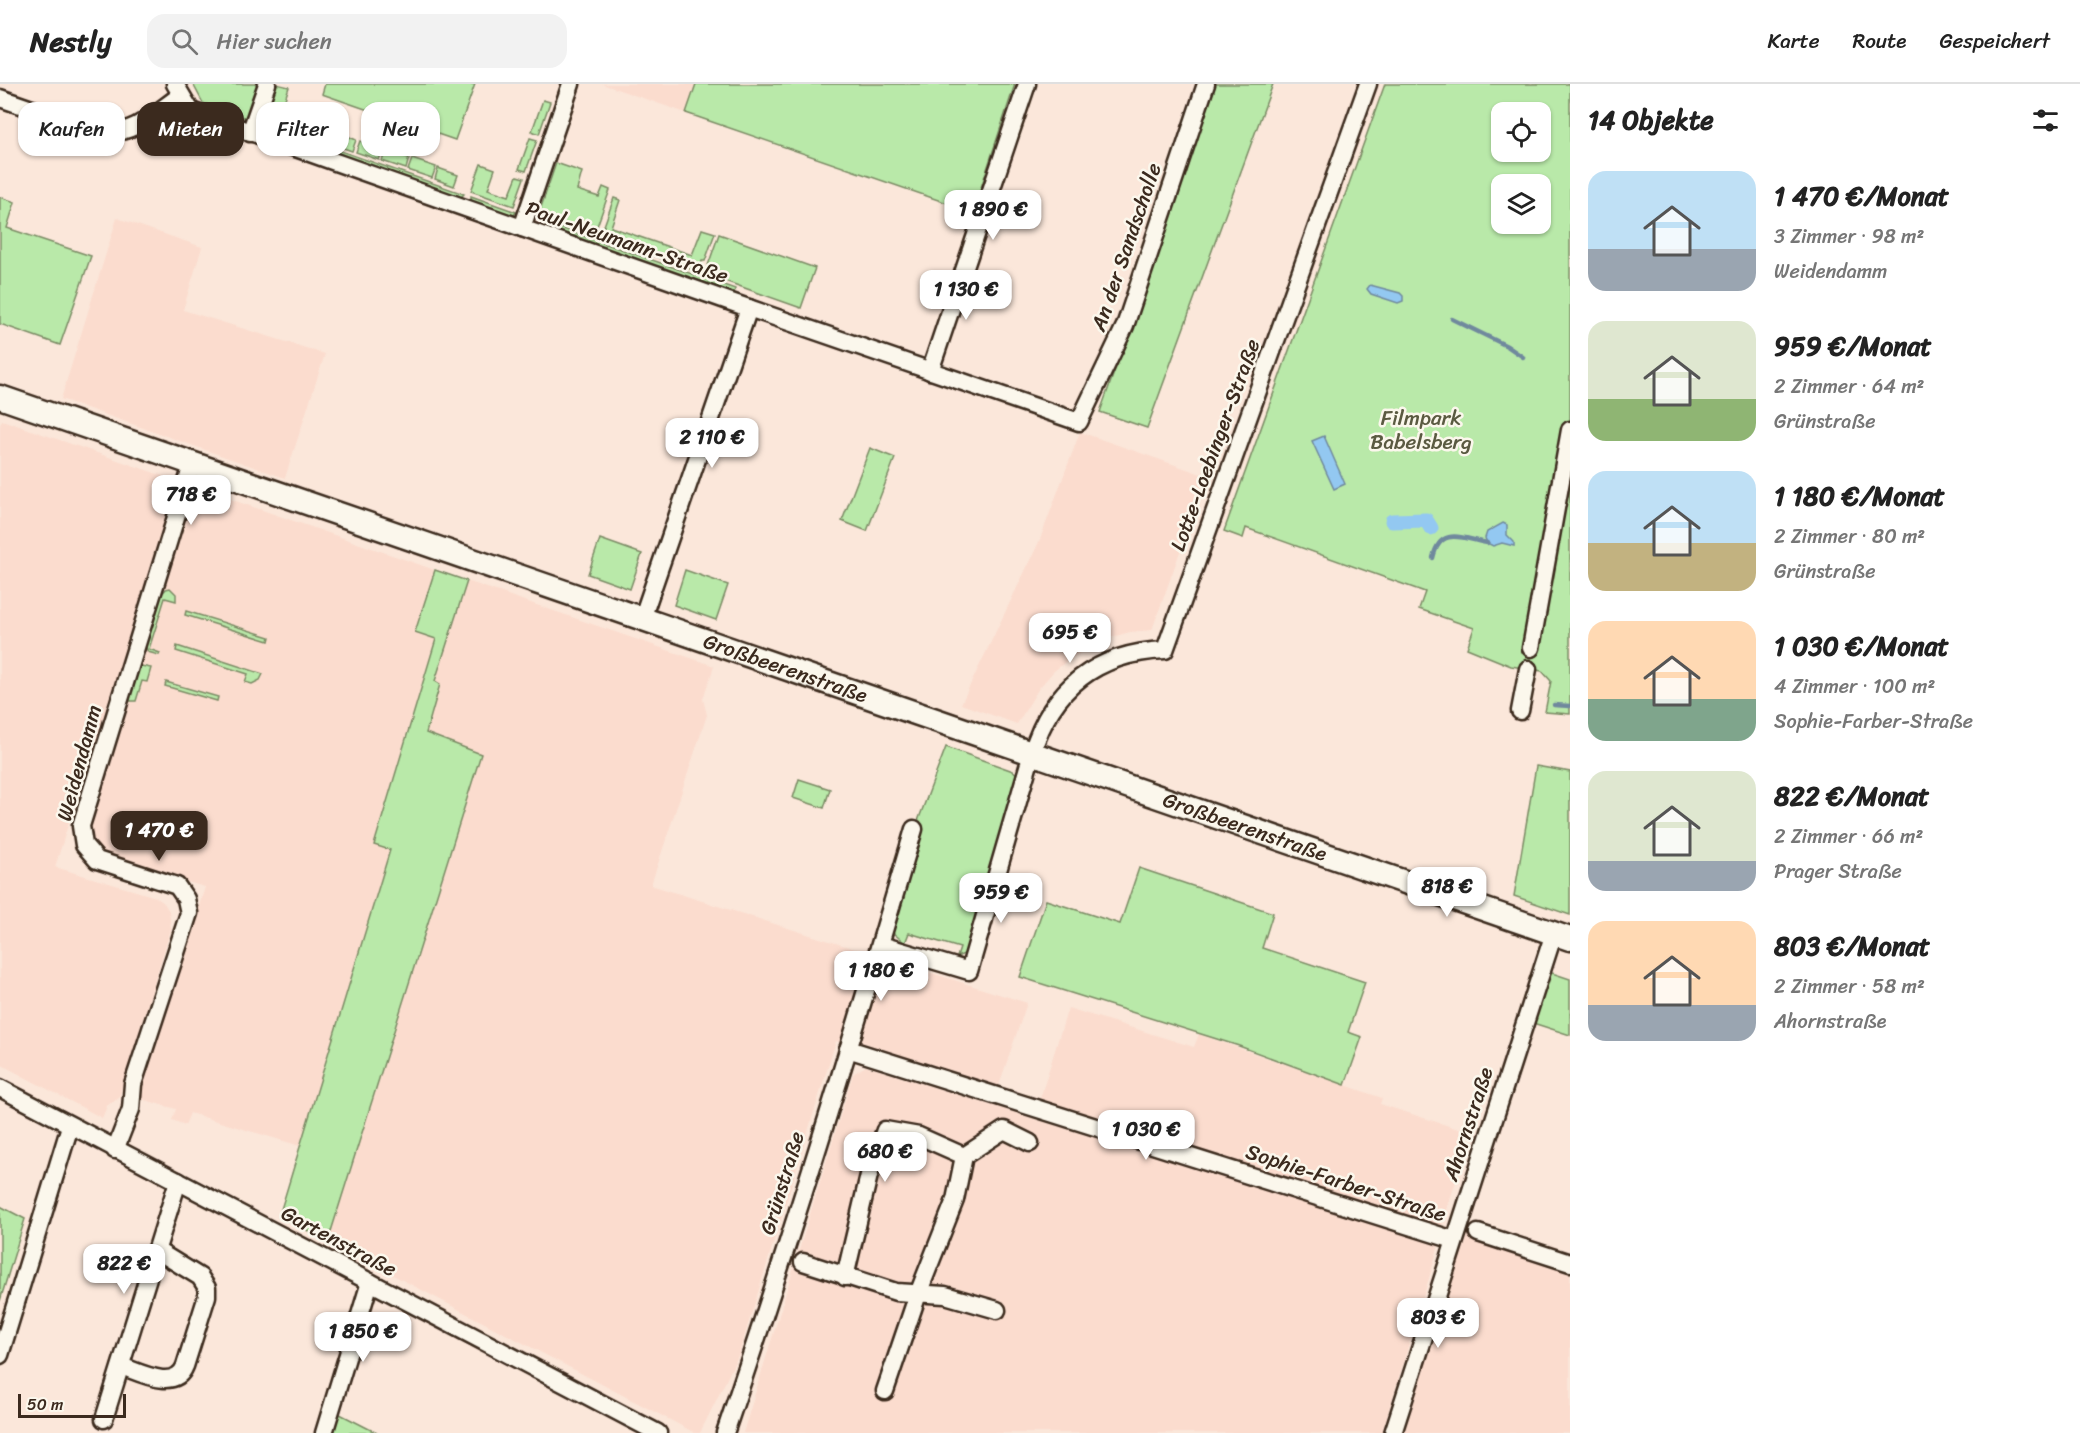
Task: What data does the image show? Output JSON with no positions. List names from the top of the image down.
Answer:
{
  "streets": {
    "street": [
      "Paul-Neumann-Straße",
      "An der Sandscholle",
      "Lotte-Loebinger-Straße",
      "Großbeerenstraße",
      "Weidendamm",
      "Ahornstraße",
      "Grünstraße",
      "Sophie-Farber-Straße",
      "Gartenstraße"
    ]
  },
  "crossings": [
    ["Paul-Neumann-Straße", "An der Sandscholle"],
    ["Lotte-Loebinger-Straße", "Großbeerenstraße"],
    ["Großbeerenstraße", "Weidendamm"],
    ["Großbeerenstraße", "Ahornstraße"],
    ["Weidendamm", "Gartenstraße"],
    ["Ahornstraße", "Sophie-Farber-Straße"],
    ["Grünstraße", "Sophie-Farber-Straße"]
  ],
  "parks": ["Filmpark Babelsberg"],
  "scale_bar": "50 m",
  "page": {
    "header": "Nestly",
    "search": "Hier suchen",
    "nav": ["Karte", "Route", "Gespeichert"],
    "heading": "14 Objekte",
    "chip": [
      "Kaufen",
      "Mieten",
      "Filter",
      "Neu"
    ],
    "list": [
      {
        "name": "1 470 €/Monat",
        "note": "3 Zimmer · 98 m² · Weidendamm"
      },
      {
        "name": "959 €/Monat",
        "note": "2 Zimmer · 64 m² · Grünstraße"
      },
      {
        "name": "1 180 €/Monat",
        "note": "2 Zimmer · 80 m² · Grünstraße"
      },
      {
        "name": "1 030 €/Monat",
        "note": "4 Zimmer · 100 m² · Sophie-Farber-Straße"
      },
      {
        "name": "822 €/Monat",
        "note": "2 Zimmer · 66 m² · Prager Straße"
      },
      {
        "name": "803 €/Monat",
        "note": "2 Zimmer · 58 m² · Ahornstraße"
      }
    ],
    "price": [
      "1 890 €",
      "1 130 €",
      "2 110 €",
      "718 €",
      "695 €",
      "1 470 €",
      "818 €",
      "959 €",
      "1 180 €",
      "1 030 €",
      "680 €",
      "822 €",
      "803 €",
      "1 850 €"
    ],
    "scale": "50 m"
  }
}
